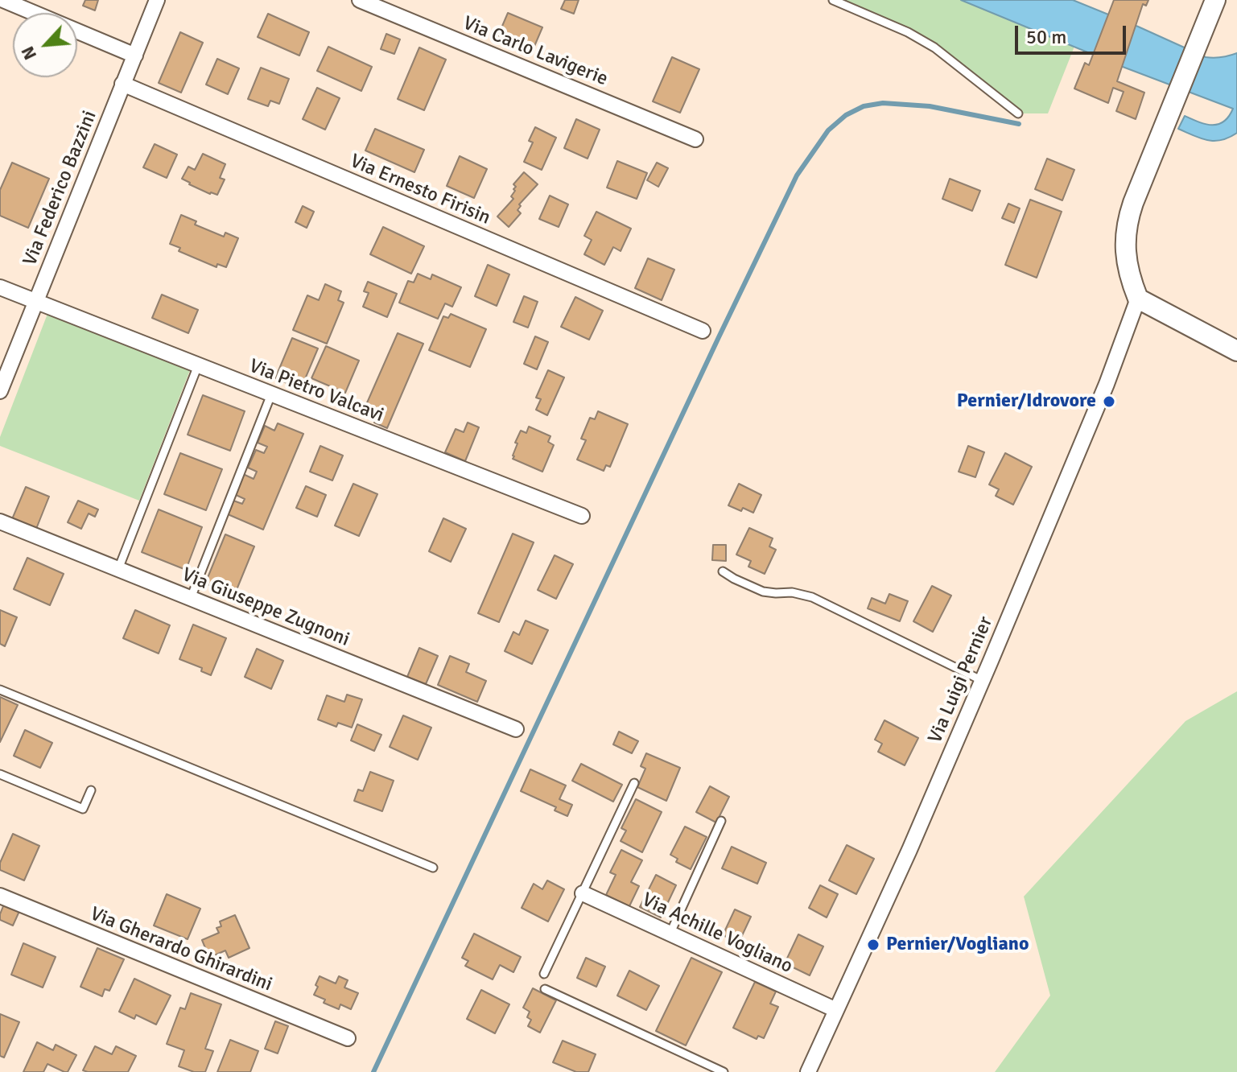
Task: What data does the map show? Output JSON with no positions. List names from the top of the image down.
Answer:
{
  "streets": {
    "street": [
      "Via Carlo Lavigerie",
      "Via Federico Bazzini",
      "Via Ernesto Firisin",
      "Via Pietro Valcavi",
      "Via Giuseppe Zugnoni",
      "Via Luigi Pernier",
      "Via Achille Vogliano",
      "Via Gherardo Ghirardini"
    ]
  },
  "crossings": [
    ["Via Federico Bazzini", "Via Ernesto Firisin"],
    ["Via Federico Bazzini", "Via Pietro Valcavi"],
    ["Via Luigi Pernier", "Via Achille Vogliano"]
  ],
  "places": ["Pernier/Idrovore", "Pernier/Vogliano"],
  "scale_bar": "50 m",
  "north": "bottom left"
}
